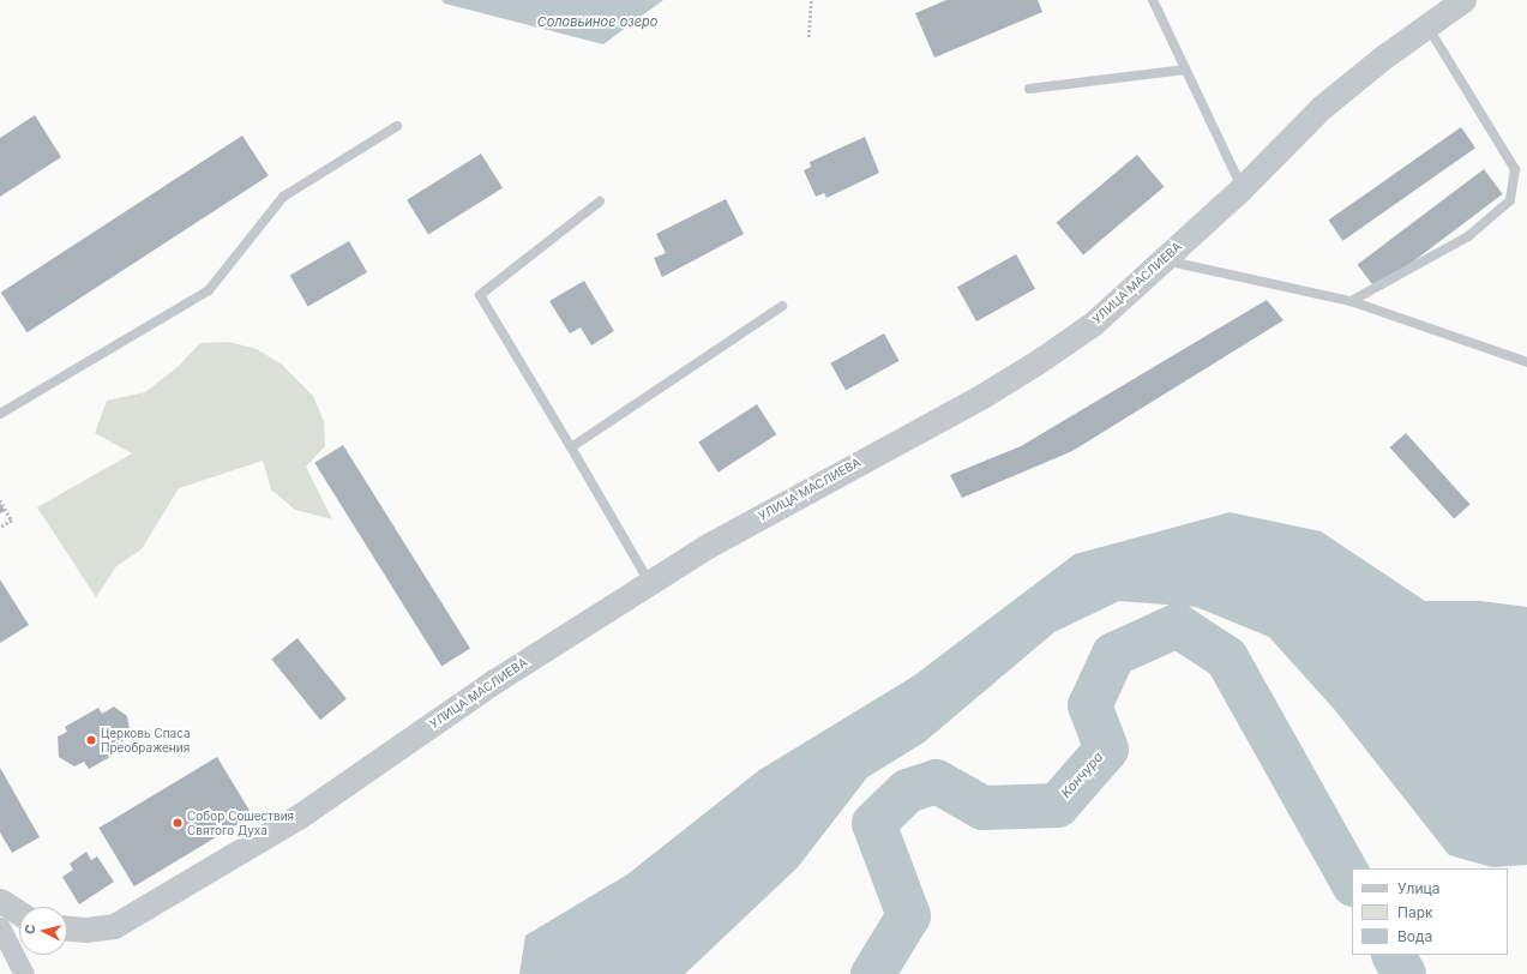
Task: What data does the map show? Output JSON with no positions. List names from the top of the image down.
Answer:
{
  "streets": {
    "street": ["УЛИЦА МАСЛИЕВА"]
  },
  "water": ["Соловьиное озеро", "Кончура"],
  "places": ["Церковь Спаса Преображения", "Собор Сошествия Святого Духа"],
  "legend": ["Улица", "Парк", "Вода"],
  "north": "left"
}
